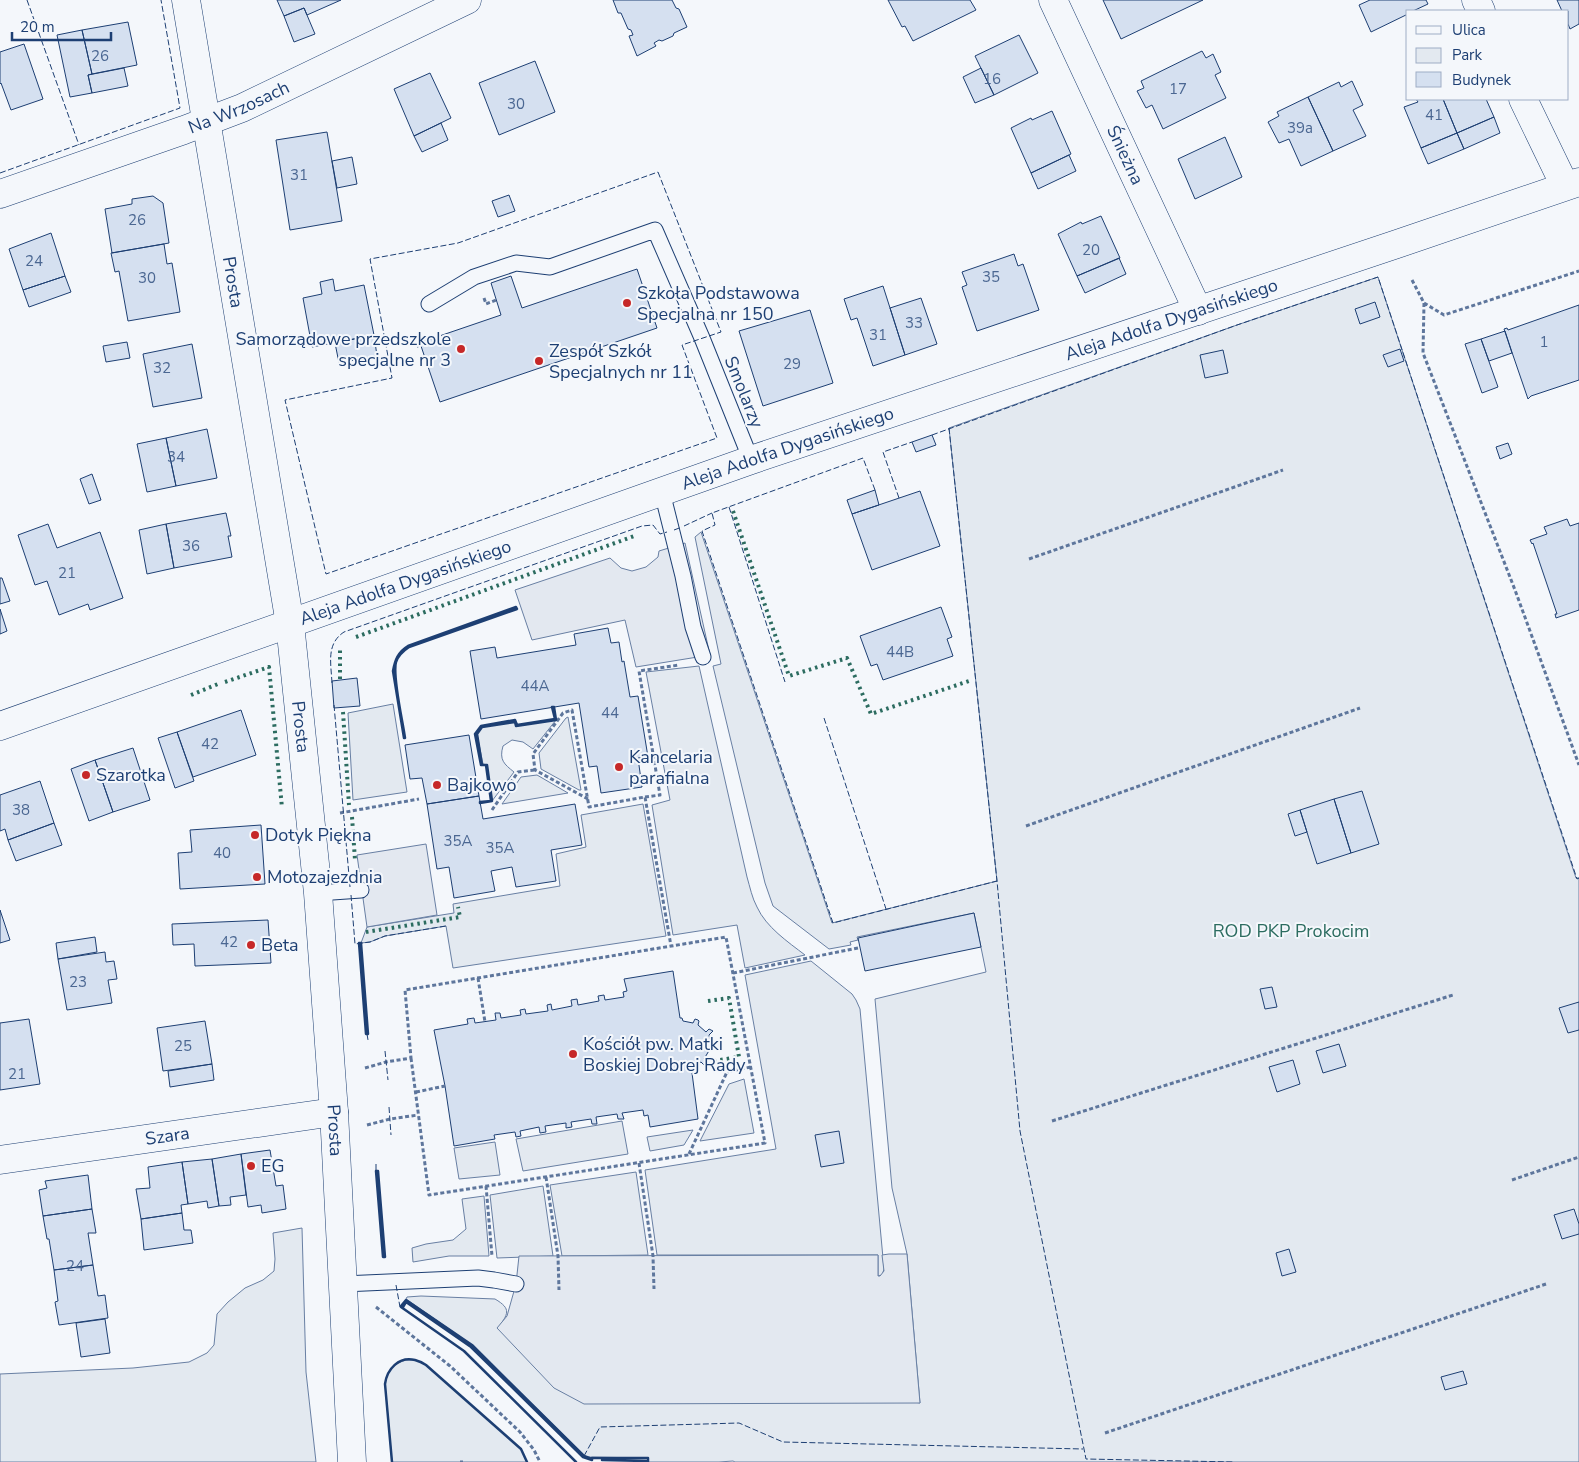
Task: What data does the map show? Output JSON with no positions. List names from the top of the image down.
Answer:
{
  "streets": {
    "street": [
      "Na Wrzosach",
      "Śnieżna",
      "Prosta",
      "Aleja Adolfa Dygasińskiego",
      "Szara"
    ],
    "lane": ["Smolarzy"]
  },
  "crossings": [
    ["Na Wrzosach", "Prosta"],
    ["Śnieżna", "Aleja Adolfa Dygasińskiego"],
    ["Prosta", "Aleja Adolfa Dygasińskiego"],
    ["Prosta", "Szara"],
    ["Aleja Adolfa Dygasińskiego", "Smolarzy"]
  ],
  "parks": ["ROD PKP Prokocim"],
  "places": [
    "Szkoła Podstawowa Specjalna nr 150",
    "Samorządowe przedszkole specjalne nr 3",
    "Zespół Szkół Specjalnych nr 11",
    "Kancelaria parafialna",
    "Szarotka",
    "Bajkowo",
    "Dotyk Piękna",
    "Motozajezdnia",
    "Beta",
    "Kościół pw. Matki Boskiej Dobrej Rady",
    "EG"
  ],
  "house_numbers": [
    "26",
    "16",
    "17",
    "30",
    "41",
    "39a",
    "31",
    "26",
    "20",
    "24",
    "35",
    "30",
    "33",
    "31",
    "1",
    "29",
    "32",
    "34",
    "36",
    "21",
    "44B",
    "44A",
    "44",
    "42",
    "38",
    "35A",
    "35A",
    "40",
    "42",
    "23",
    "25",
    "21",
    "24"
  ],
  "legend": ["Ulica", "Park", "Budynek"],
  "scale_bar": "20 m"
}
